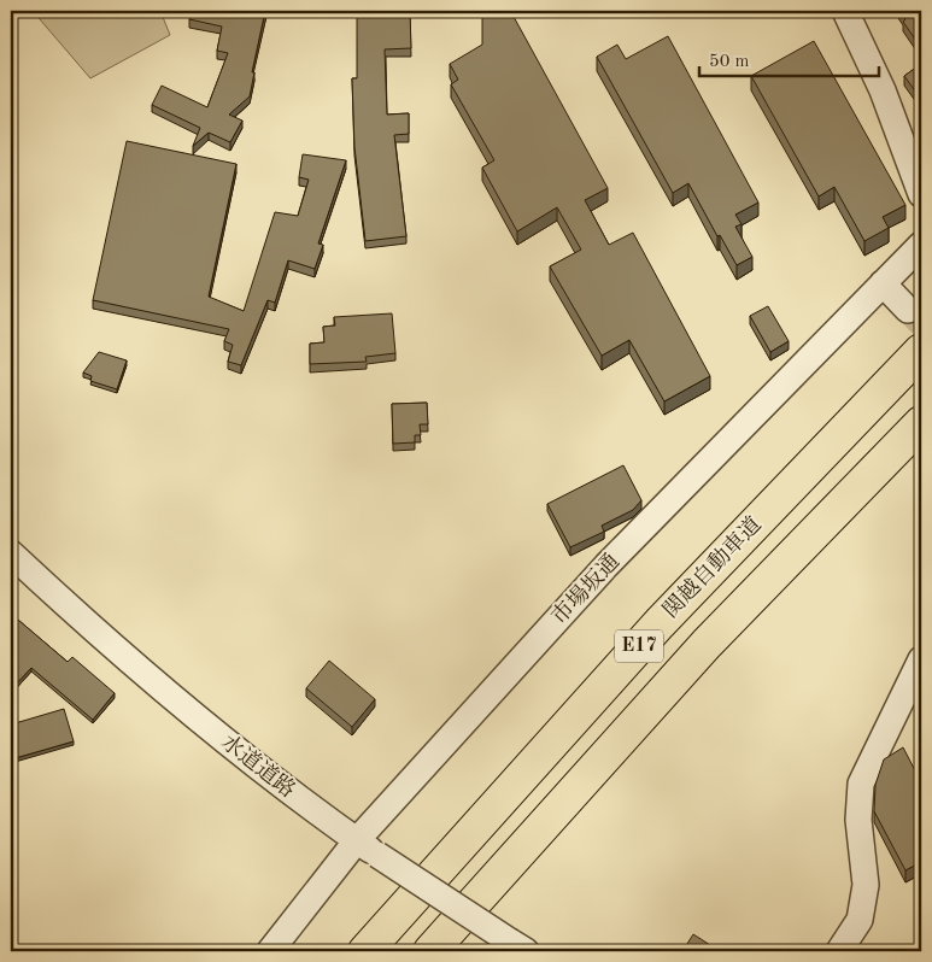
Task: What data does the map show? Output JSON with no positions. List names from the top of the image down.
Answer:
{
  "streets": {
    "highway": ["関越自動車道", "E17"],
    "street": ["市場坂通", "水道道路"]
  },
  "crossings": [
    ["市場坂通", "水道道路"]
  ],
  "scale_bar": "50 m"
}
